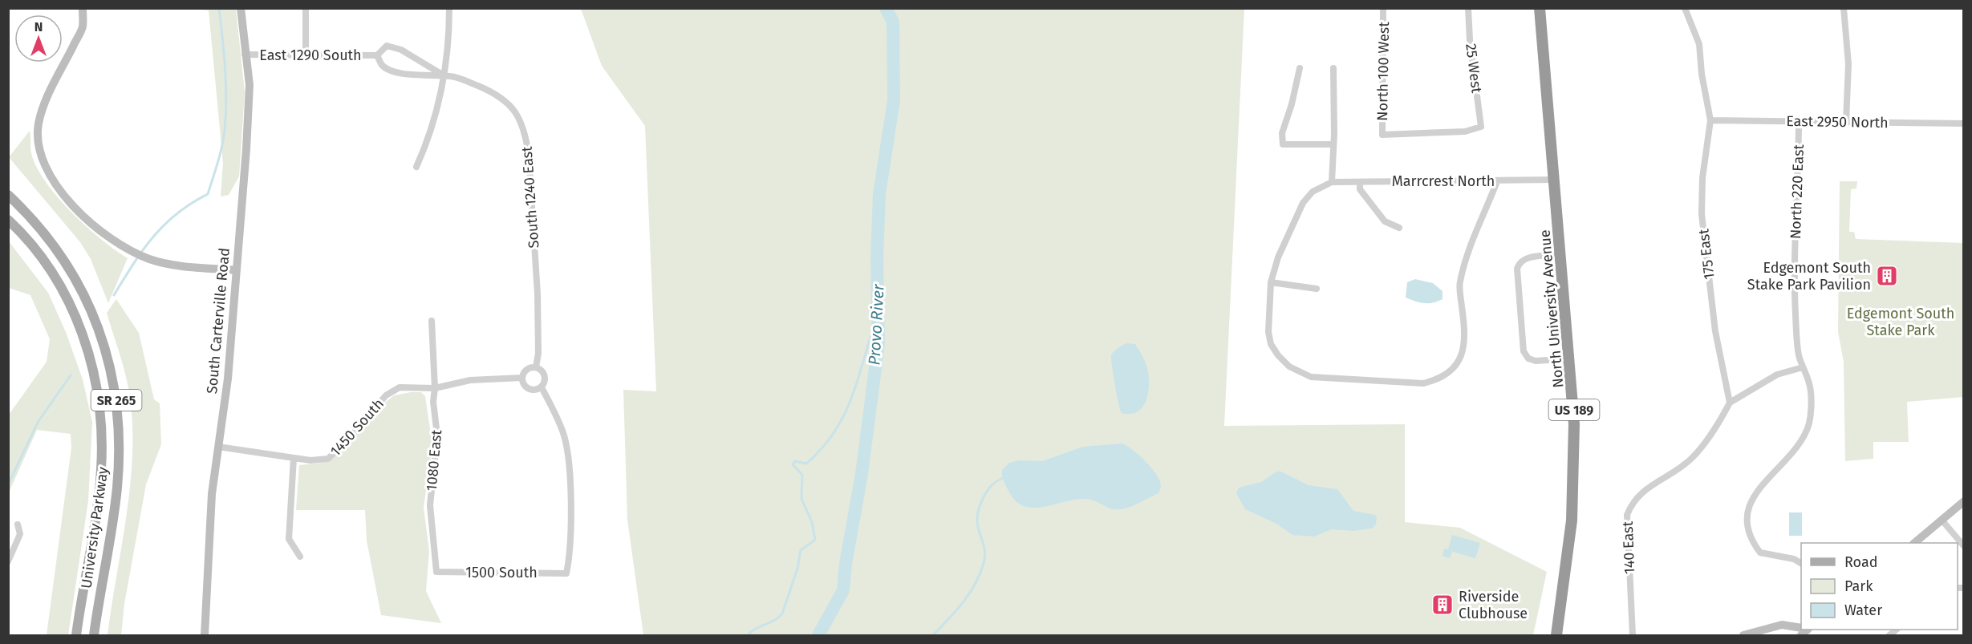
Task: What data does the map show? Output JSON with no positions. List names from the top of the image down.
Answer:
{
  "streets": {
    "highway": ["North University Avenue", "US 189"],
    "main road": ["SR 265", "University Parkway"],
    "street": [
      "East 1290 South",
      "25 West",
      "North 100 West",
      "East 2950 North",
      "Marrcrest North",
      "North 220 East",
      "South 1240 East",
      "175 East",
      "South Carterville Road",
      "1450 South",
      "1080 East",
      "140 East",
      "1500 South"
    ]
  },
  "crossings": [
    ["East 1290 South", "South 1240 East"],
    ["East 1290 South", "South Carterville Road"],
    ["25 West", "North 100 West"],
    ["East 2950 North", "North 220 East"],
    ["East 2950 North", "175 East"],
    ["Marrcrest North", "North University Avenue"],
    ["South 1240 East", "1450 South"],
    ["South 1240 East", "1500 South"],
    ["175 East", "140 East"],
    ["South Carterville Road", "1450 South"],
    ["1450 South", "1080 East"],
    ["1450 South", "1500 South"],
    ["1080 East", "1500 South"]
  ],
  "water": ["Provo River"],
  "parks": ["Edgemont South Stake Park"],
  "places": {
    "building": ["Edgemont South Stake Park Pavilion", "Riverside Clubhouse"]
  },
  "legend": ["Road", "Park", "Water"],
  "north": "top"
}
